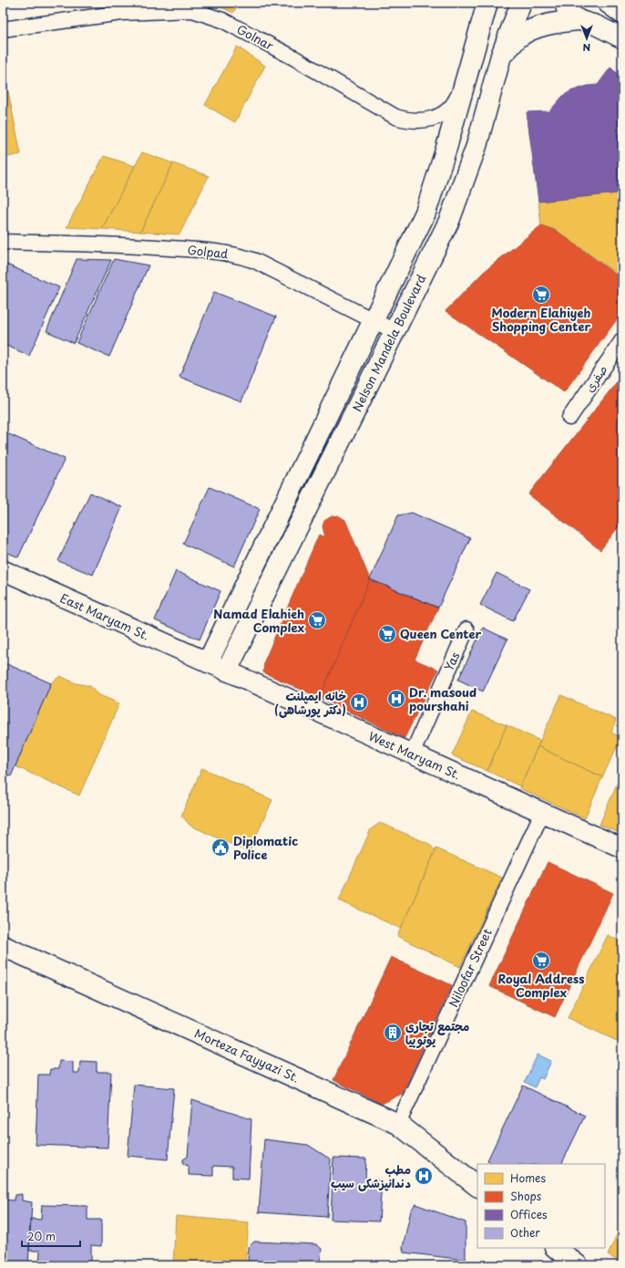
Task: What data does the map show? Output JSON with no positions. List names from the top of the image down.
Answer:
{
  "streets": {
    "main road": ["Nelson Mandela Boulevard", "Morteza Fayyazi St."],
    "street": [
      "Golnar",
      "Golpad",
      "صفری",
      "East Maryam St.",
      "Yas",
      "West Maryam St.",
      "Niloofar Street"
    ]
  },
  "crossings": [
    ["Golnar", "Nelson Mandela Boulevard"],
    ["Golpad", "Nelson Mandela Boulevard"],
    ["Nelson Mandela Boulevard", "East Maryam St."],
    ["Nelson Mandela Boulevard", "West Maryam St."],
    ["East Maryam St.", "West Maryam St."],
    ["Yas", "West Maryam St."],
    ["West Maryam St.", "Niloofar Street"],
    ["Niloofar Street", "Morteza Fayyazi St."]
  ],
  "places": {
    "supermarket": [
      "Modern Elahiyeh Shopping Center",
      "Namad Elahieh Complex",
      "Queen Center",
      "Royal Address Complex"
    ],
    "hospital": ["Dr. masoud pourshahi", "خانه ایمپلنت (دکتر پورشاهی)", "مطب دندانپزشکی سیب"],
    "public building": ["Diplomatic Police"],
    "building": ["مجتمع تجاری یوتوپیا"]
  },
  "legend": [
    "Homes",
    "Shops",
    "Offices",
    "Other"
  ],
  "scale_bar": "20 m",
  "north": "bottom"
}
